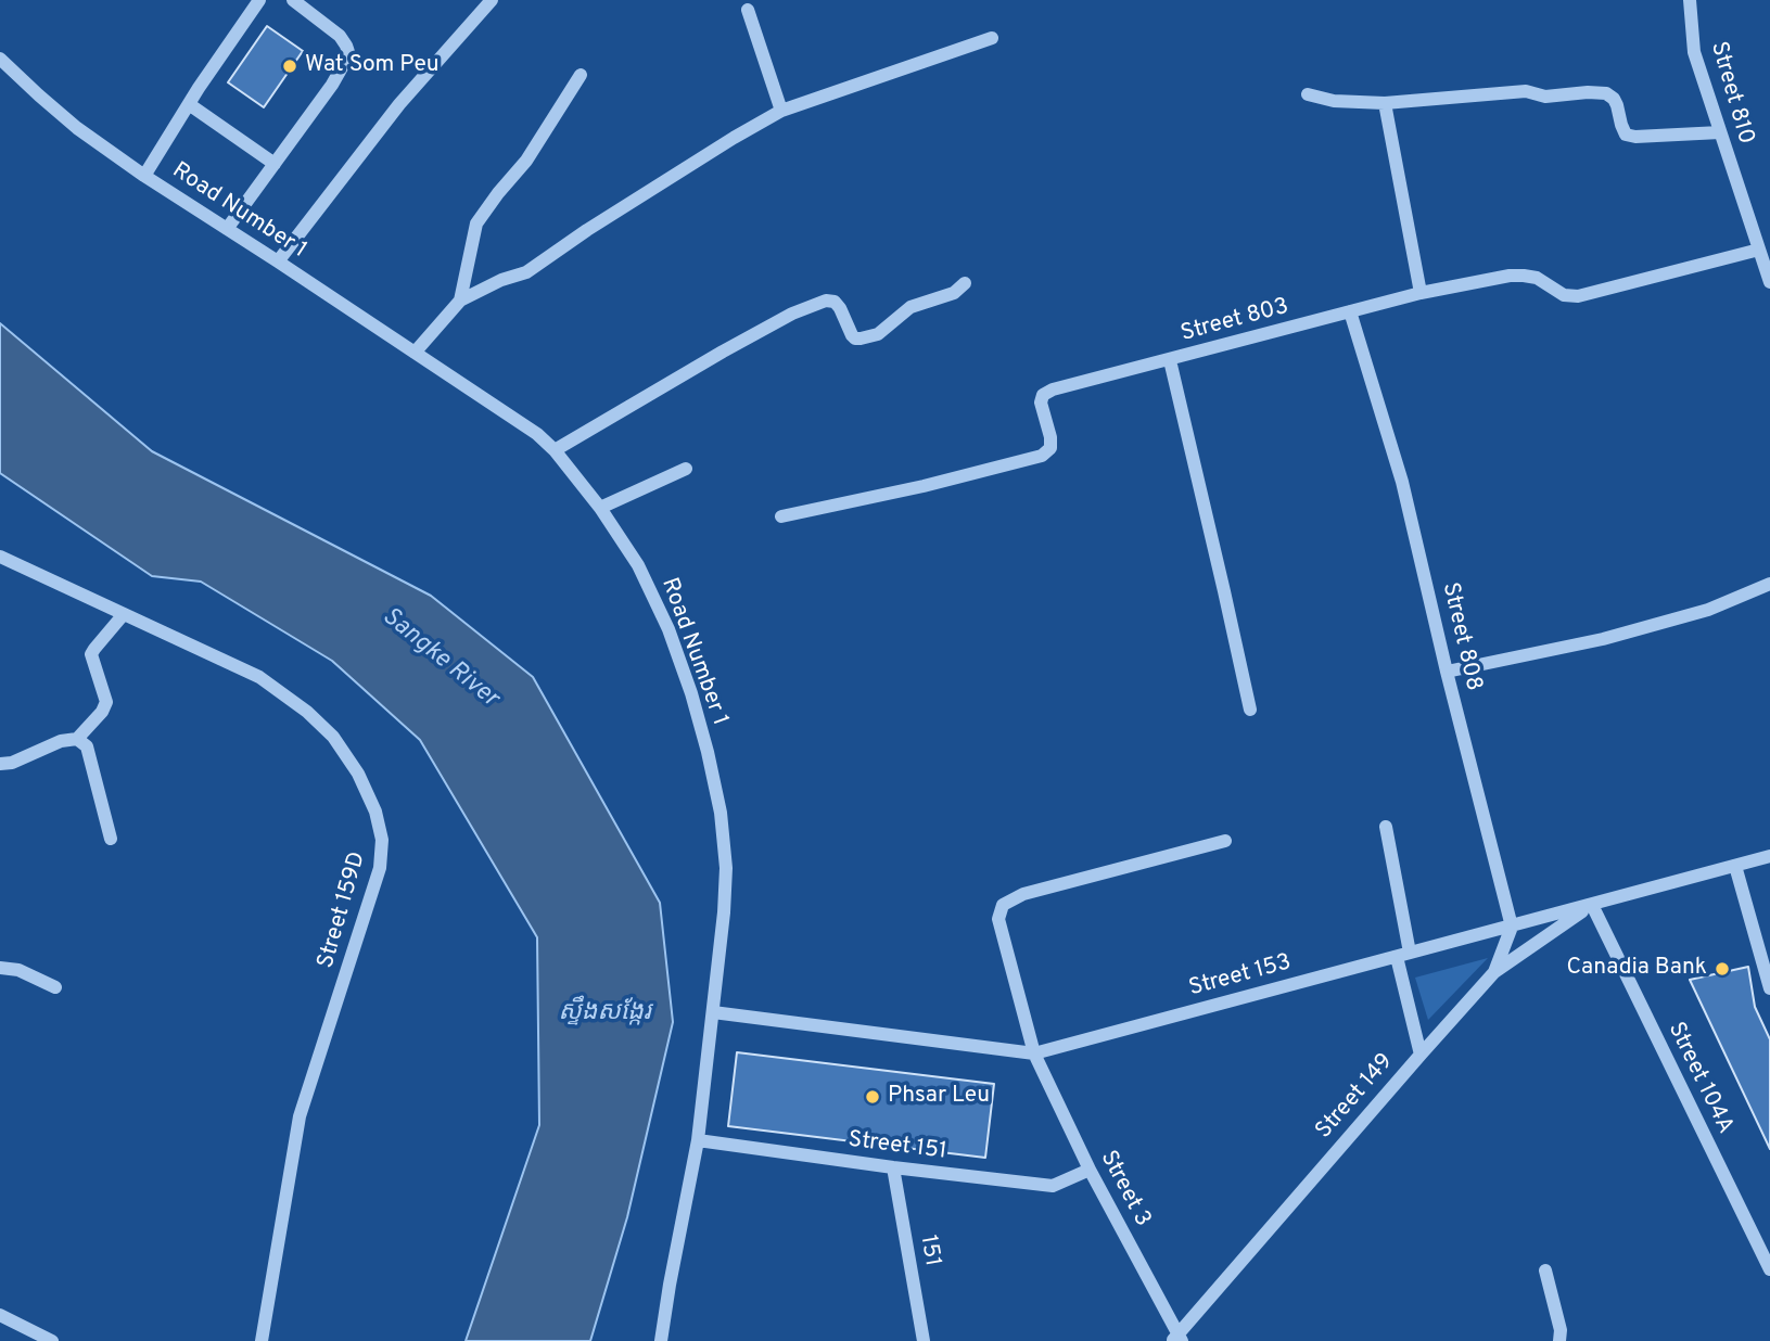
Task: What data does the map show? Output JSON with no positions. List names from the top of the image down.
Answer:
{
  "streets": {
    "street": [
      "Street 810",
      "Road Number 1",
      "Street 803",
      "Street 808",
      "Street 159D",
      "Street 153",
      "Street 104A",
      "Street 149",
      "Street 151",
      "Street 3",
      "151"
    ]
  },
  "crossings": [
    ["Street 810", "Street 803"],
    ["Road Number 1", "Street 153"],
    ["Road Number 1", "Street 151"],
    ["Street 803", "Street 808"],
    ["Street 808", "Street 153"],
    ["Street 153", "Street 104A"],
    ["Street 153", "Street 149"],
    ["Street 153", "Street 3"],
    ["Street 104A", "Street 149"],
    ["Street 149", "Street 3"],
    ["Street 151", "Street 3"],
    ["Street 151", "151"]
  ],
  "water": ["Sangke River", "ស្ទឹងសង្កែរ"],
  "places": ["Wat Som Peu", "Canadia Bank", "Phsar Leu"]
}
